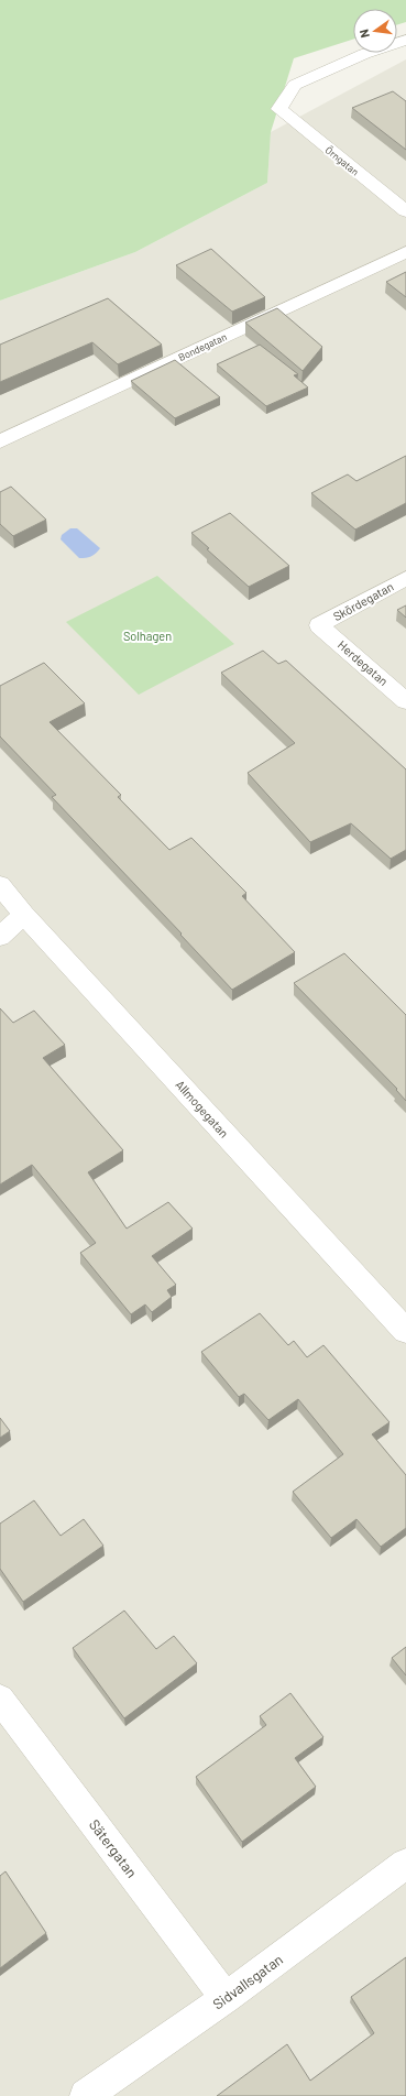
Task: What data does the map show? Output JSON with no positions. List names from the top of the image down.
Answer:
{
  "streets": {
    "street": [
      "Örngatan",
      "Bondegatan",
      "Skördegatan",
      "Herdegatan",
      "Allmogegatan",
      "Sätergatan",
      "Sidvallsgatan"
    ]
  },
  "crossings": [
    ["Skördegatan", "Herdegatan"],
    ["Sätergatan", "Sidvallsgatan"]
  ],
  "parks": ["Solhagen"],
  "north": "left"
}
